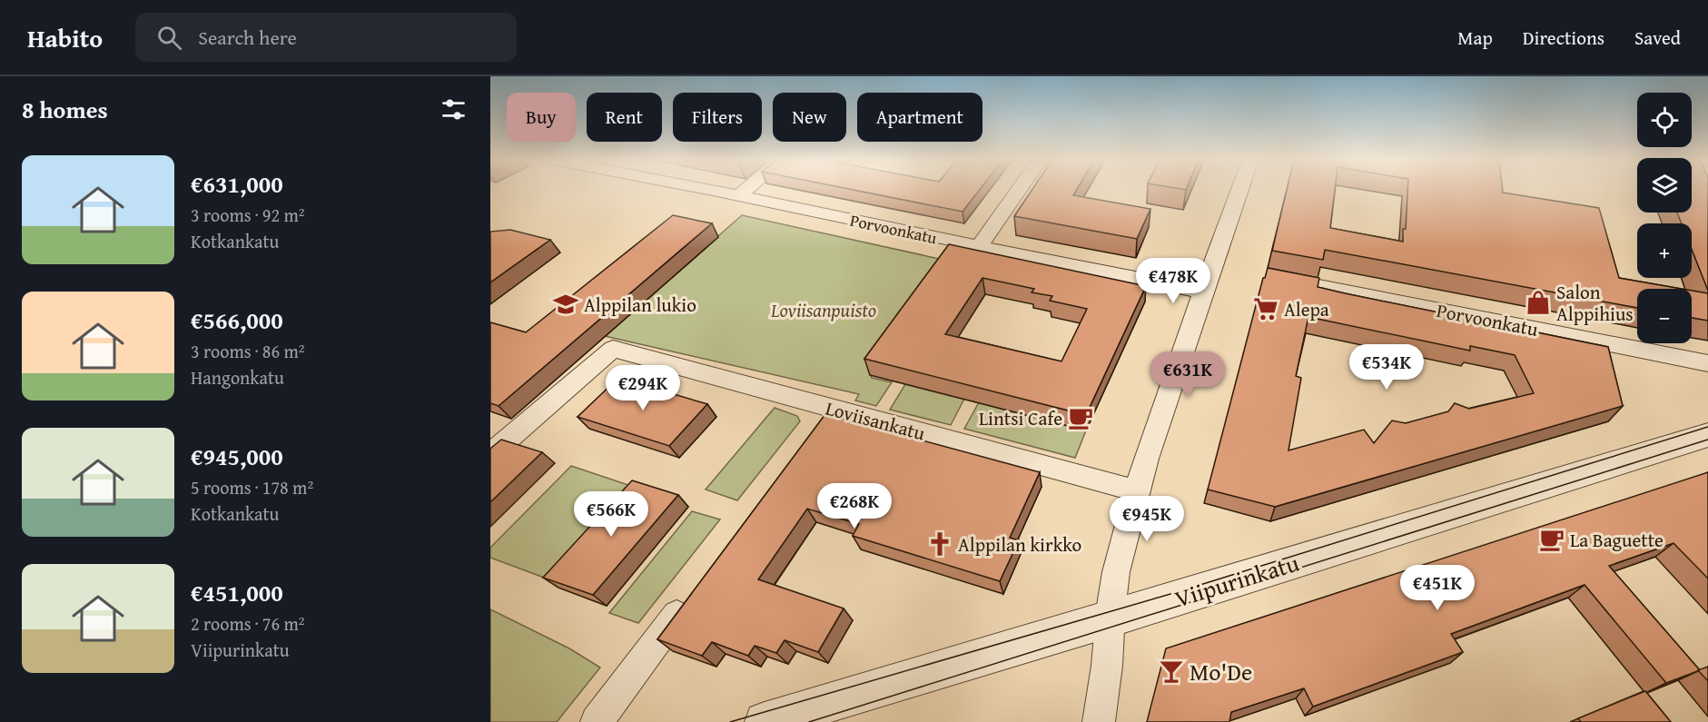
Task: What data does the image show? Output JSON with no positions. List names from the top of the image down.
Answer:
{
  "streets": {
    "street": ["Porvoonkatu", "Loviisankatu", "Viipurinkatu"]
  },
  "parks": ["Loviisanpuisto"],
  "places": {
    "shop": ["Salon Alppihius"],
    "school or university": ["Alppilan lukio"],
    "supermarket": ["Alepa"],
    "cafe": ["Lintsi Cafe", "La Baguette"],
    "church": ["Alppilan kirkko"],
    "bar": ["Mo'De"]
  },
  "page": {
    "header": "Habito",
    "search": "Search here",
    "nav": ["Map", "Directions", "Saved"],
    "heading": "8 homes",
    "map_buttons": ["+", "−"],
    "chip": [
      "Buy",
      "Rent",
      "Filters",
      "New",
      "Apartment"
    ],
    "list": [
      {
        "name": "€631,000",
        "note": "3 rooms · 92 m² · Kotkankatu"
      },
      {
        "name": "€566,000",
        "note": "3 rooms · 86 m² · Hangonkatu"
      },
      {
        "name": "€945,000",
        "note": "5 rooms · 178 m² · Kotkankatu"
      },
      {
        "name": "€451,000",
        "note": "2 rooms · 76 m² · Viipurinkatu"
      }
    ],
    "price": [
      "€478K",
      "€534K",
      "€631K",
      "€294K",
      "€268K",
      "€566K",
      "€945K",
      "€451K"
    ]
  }
}
